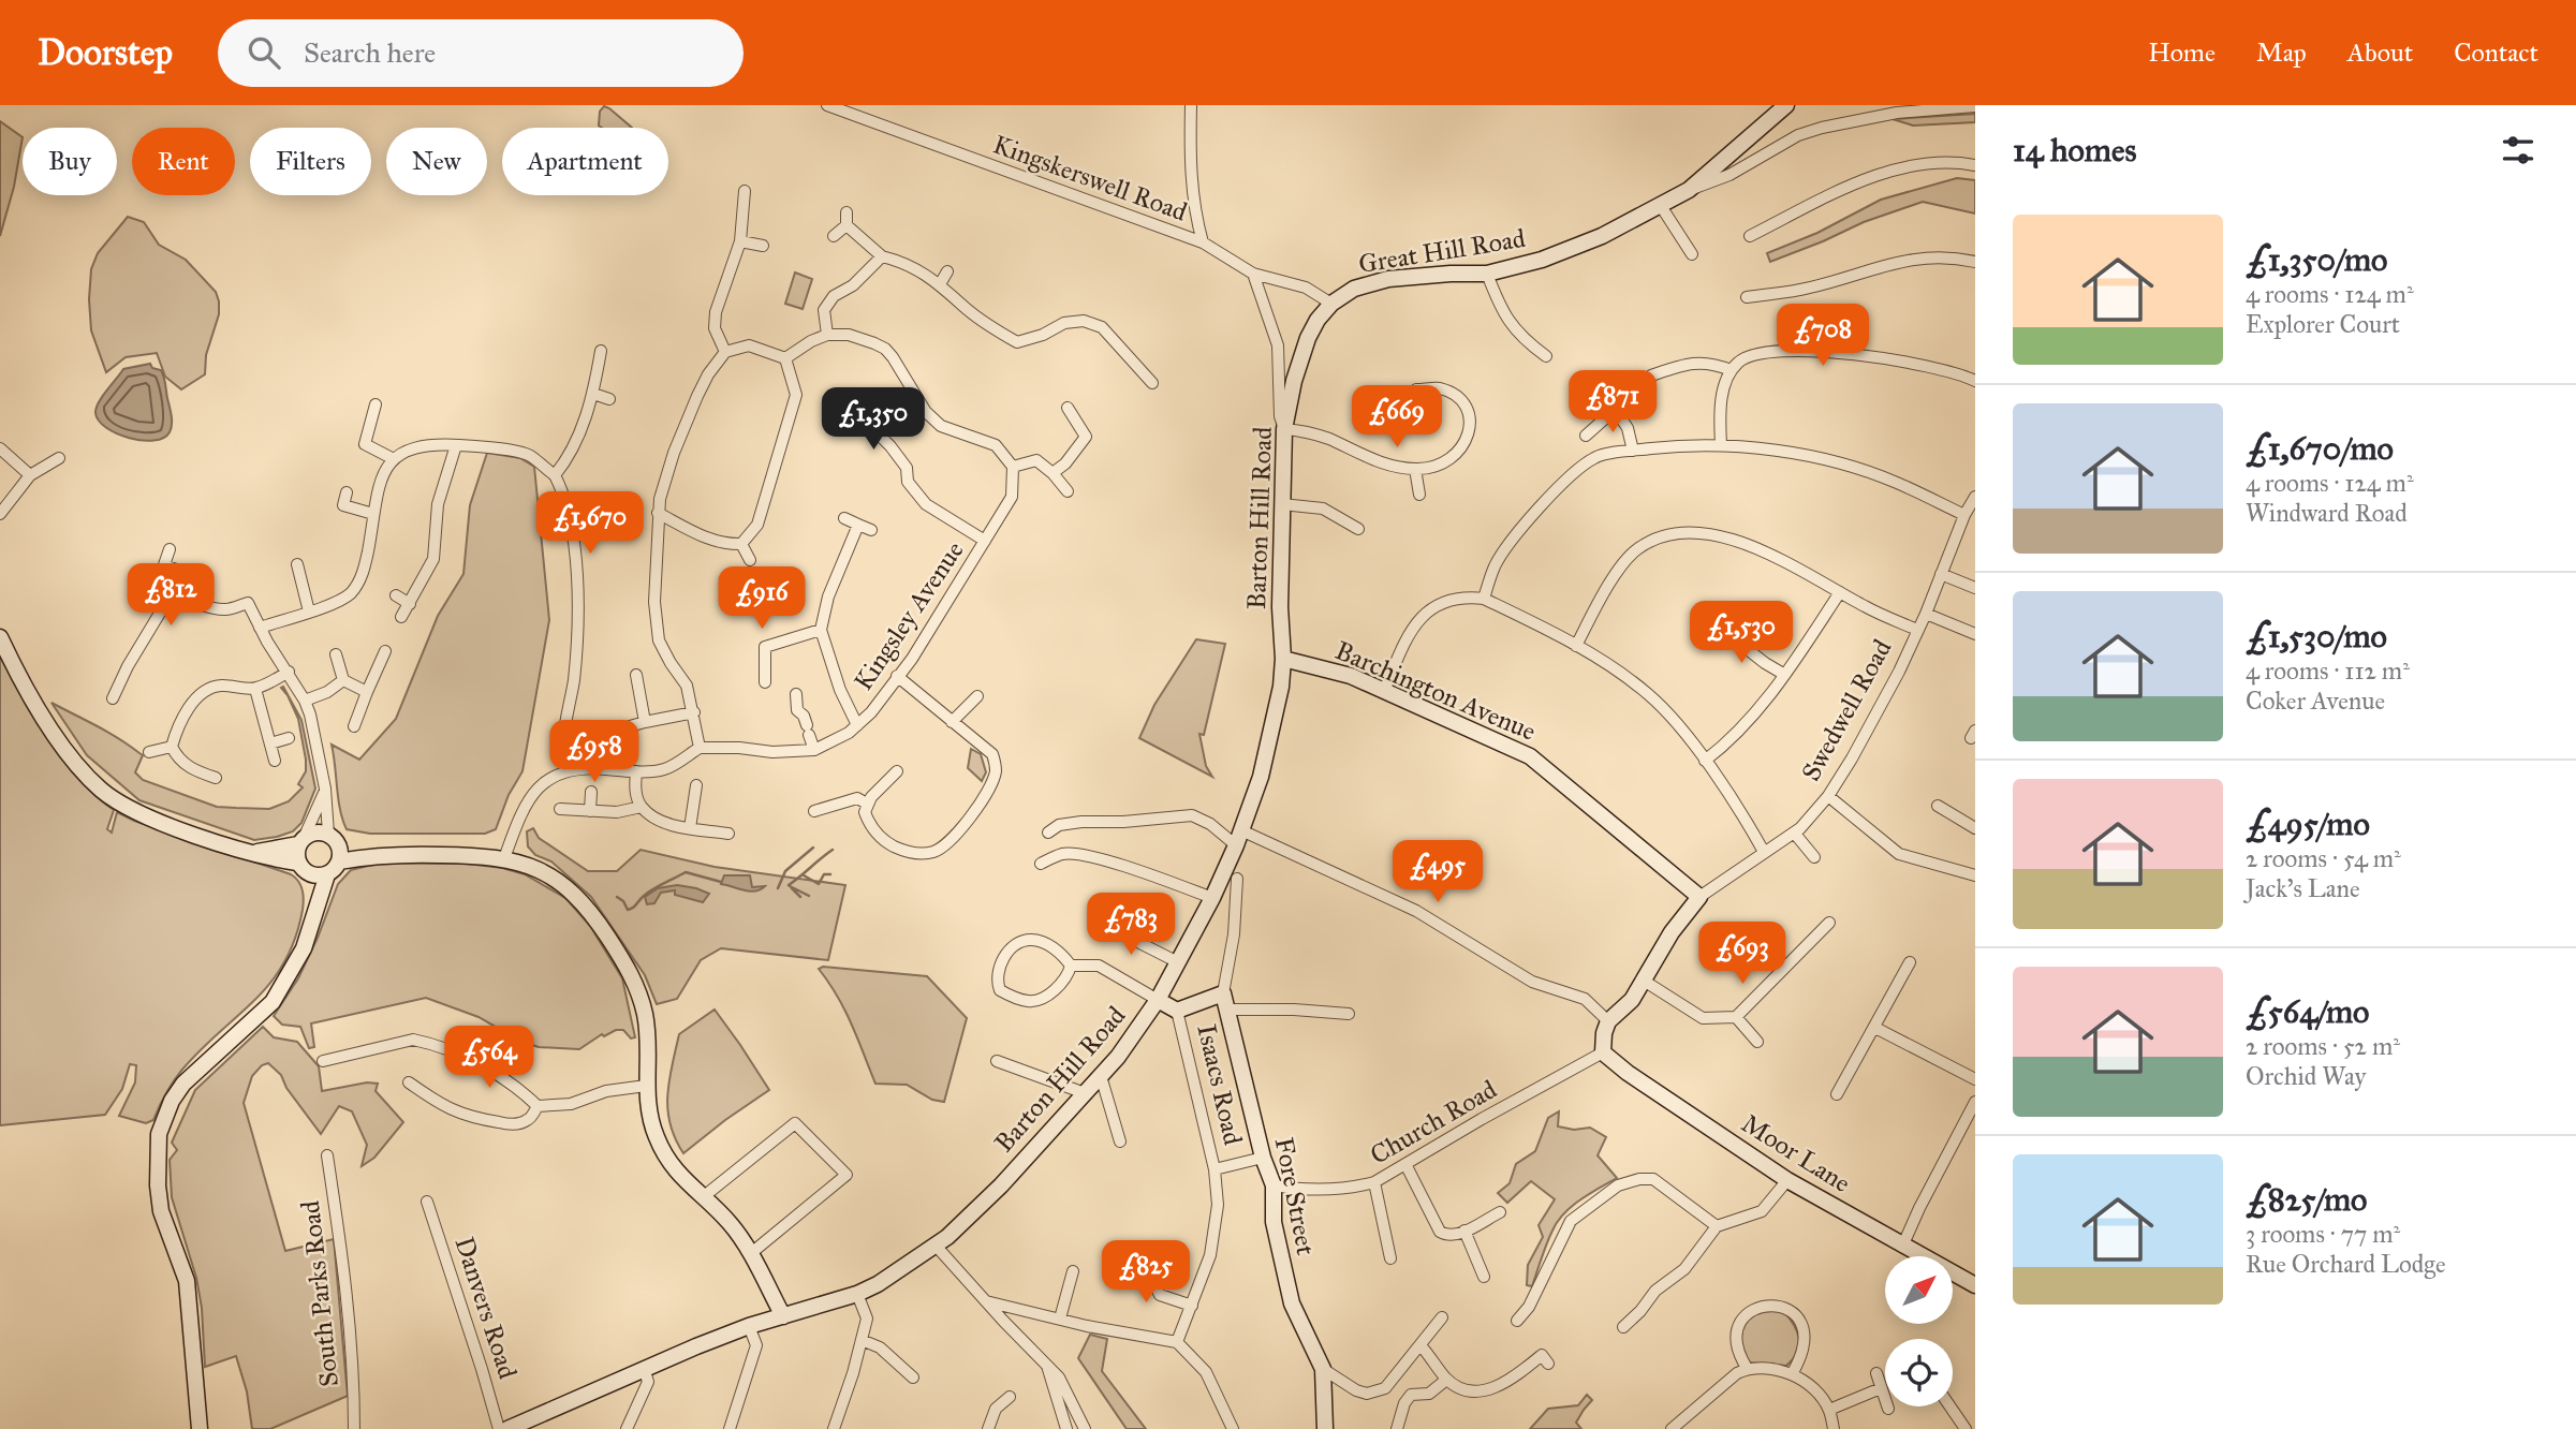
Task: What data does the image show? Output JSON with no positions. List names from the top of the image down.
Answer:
{
  "streets": {
    "street": [
      "Kingskerswell Road",
      "Great Hill Road",
      "Barton Hill Road",
      "Kingsley Avenue",
      "Barchington Avenue",
      "Swedwell Road",
      "Isaacs Road",
      "Church Road",
      "Moor Lane",
      "Fore Street",
      "South Parks Road",
      "Danvers Road"
    ]
  },
  "crossings": [
    ["Kingskerswell Road", "Great Hill Road"],
    ["Kingskerswell Road", "Barton Hill Road"],
    ["Great Hill Road", "Barton Hill Road"],
    ["Barton Hill Road", "Barchington Avenue"],
    ["Barton Hill Road", "Isaacs Road"],
    ["Barchington Avenue", "Swedwell Road"],
    ["Isaacs Road", "Fore Street"],
    ["Church Road", "Moor Lane"],
    ["Church Road", "Fore Street"]
  ],
  "north": "top right",
  "page": {
    "header": "Doorstep",
    "search": "Search here",
    "nav": [
      "Home",
      "Map",
      "About",
      "Contact"
    ],
    "heading": "14 homes",
    "chip": [
      "Buy",
      "Rent",
      "Filters",
      "New",
      "Apartment"
    ],
    "list": [
      {
        "name": "£1,350/mo",
        "note": "4 rooms · 124 m² · Explorer Court"
      },
      {
        "name": "£1,670/mo",
        "note": "4 rooms · 124 m² · Windward Road"
      },
      {
        "name": "£1,530/mo",
        "note": "4 rooms · 112 m² · Coker Avenue"
      },
      {
        "name": "£495/mo",
        "note": "2 rooms · 54 m² · Jack's Lane"
      },
      {
        "name": "£564/mo",
        "note": "2 rooms · 52 m² · Orchid Way"
      },
      {
        "name": "£825/mo",
        "note": "3 rooms · 77 m² · Rue Orchard Lodge"
      }
    ],
    "price": [
      "£708",
      "£871",
      "£669",
      "£1,350",
      "£1,670",
      "£812",
      "£916",
      "£1,530",
      "£958",
      "£495",
      "£783",
      "£693",
      "£564",
      "£825"
    ]
  }
}
